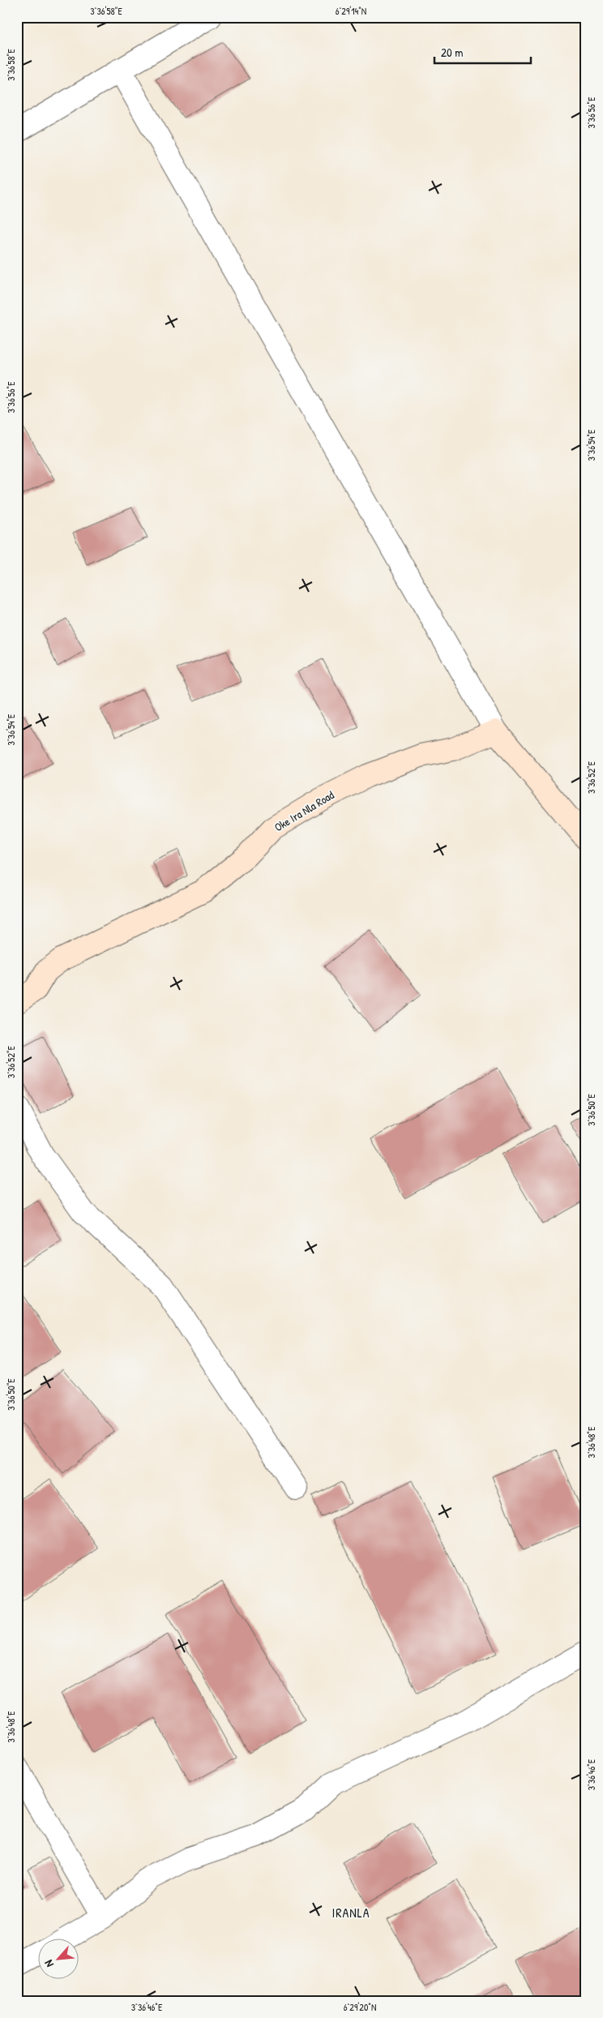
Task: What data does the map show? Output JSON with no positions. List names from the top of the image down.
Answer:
{
  "streets": {
    "street": ["Oke Ira Nla Road"]
  },
  "districts": ["IRANLA"],
  "scale_bar": "20 m",
  "north": "bottom left",
  "coordinates": [
    "3°36'58\"E",
    "6°29'14\"N",
    "3°36'56\"E",
    "3°36'54\"E",
    "3°36'52\"E",
    "3°36'50\"E",
    "3°36'48\"E",
    "3°36'46\"E",
    "6°29'20\"N"
  ]
}
